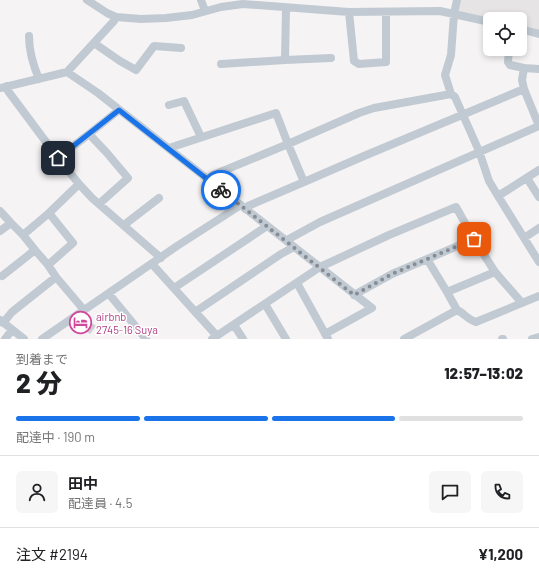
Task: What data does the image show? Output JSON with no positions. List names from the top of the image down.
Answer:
{
  "places": {
    "hotel": ["airbnb 2745-16 Suya"]
  },
  "page": {
    "heading": ["2 分", "到着まで", "12:57–13:02"],
    "panel": [
      "田中",
      "配達員 · 4.5",
      "注文 #2194",
      "¥1,200"
    ],
    "bar": "配達中 · 190 m"
  }
}
